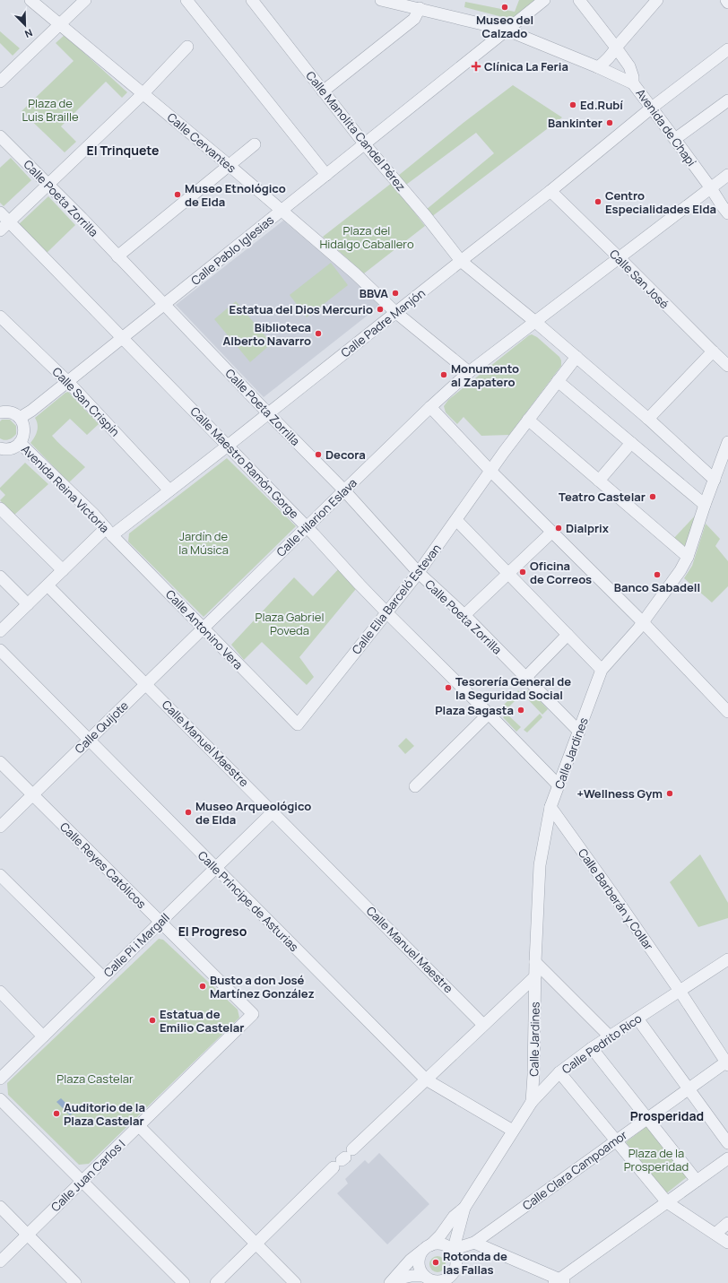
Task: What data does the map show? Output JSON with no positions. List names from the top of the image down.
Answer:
{
  "streets": {
    "street": [
      "Avenida de Chapí",
      "Calle Manolita Candel Pérez",
      "Calle Cervantes",
      "Calle Poeta Zorrilla",
      "Calle Pablo Iglesias",
      "Calle San José",
      "Calle Padre Manjón",
      "Calle San Crispín",
      "Calle Maestro Ramón Gorge",
      "Avenida Reina Victoria",
      "Calle Hilarion Eslava",
      "Calle Elia Barceló Estevan",
      "Calle Antonino Vera",
      "Calle Quijote",
      "Calle Manuel Maestre",
      "Calle Jardines",
      "Calle Reyes Católicos",
      "Calle Barberán y Collar",
      "Calle Príncipe de Asturias",
      "Calle Pi i Margall",
      "Calle Pedrito Rico",
      "Calle Clara Campoamor",
      "Calle Juan Carlos I"
    ]
  },
  "crossings": [
    ["Avenida de Chapí", "Calle Pablo Iglesias"],
    ["Avenida de Chapí", "Calle Padre Manjón"],
    ["Avenida de Chapí", "Calle Hilarion Eslava"],
    ["Calle Manolita Candel Pérez", "Calle Pablo Iglesias"],
    ["Calle Manolita Candel Pérez", "Calle Padre Manjón"],
    ["Calle Manolita Candel Pérez", "Calle Hilarion Eslava"],
    ["Calle Manolita Candel Pérez", "Calle Elia Barceló Estevan"],
    ["Calle Manolita Candel Pérez", "Calle Jardines"],
    ["Calle Cervantes", "Calle Pablo Iglesias"],
    ["Calle Cervantes", "Calle Padre Manjón"],
    ["Calle Cervantes", "Calle Hilarion Eslava"],
    ["Calle Poeta Zorrilla", "Calle Pablo Iglesias"],
    ["Calle Poeta Zorrilla", "Calle Padre Manjón"],
    ["Calle Poeta Zorrilla", "Calle Hilarion Eslava"],
    ["Calle Poeta Zorrilla", "Calle Elia Barceló Estevan"],
    ["Calle Pablo Iglesias", "Calle San Crispín"],
    ["Calle Pablo Iglesias", "Calle Maestro Ramón Gorge"],
    ["Calle San José", "Calle Padre Manjón"],
    ["Calle San José", "Calle Hilarion Eslava"],
    ["Calle Padre Manjón", "Calle San Crispín"],
    ["Calle Padre Manjón", "Calle Maestro Ramón Gorge"],
    ["Calle Padre Manjón", "Avenida Reina Victoria"],
    ["Calle Padre Manjón", "Calle Antonino Vera"],
    ["Calle Padre Manjón", "Calle Manuel Maestre"],
    ["Calle Maestro Ramón Gorge", "Calle Hilarion Eslava"],
    ["Calle Maestro Ramón Gorge", "Calle Elia Barceló Estevan"],
    ["Avenida Reina Victoria", "Calle Antonino Vera"],
    ["Calle Hilarion Eslava", "Calle Antonino Vera"],
    ["Calle Hilarion Eslava", "Calle Quijote"],
    ["Calle Elia Barceló Estevan", "Calle Antonino Vera"],
    ["Calle Antonino Vera", "Calle Quijote"],
    ["Calle Quijote", "Calle Manuel Maestre"],
    ["Calle Quijote", "Calle Reyes Católicos"],
    ["Calle Quijote", "Calle Príncipe de Asturias"],
    ["Calle Manuel Maestre", "Calle Pi i Margall"],
    ["Calle Jardines", "Calle Barberán y Collar"],
    ["Calle Jardines", "Calle Pedrito Rico"],
    ["Calle Reyes Católicos", "Calle Pi i Margall"],
    ["Calle Reyes Católicos", "Calle Juan Carlos I"],
    ["Calle Barberán y Collar", "Calle Pedrito Rico"],
    ["Calle Barberán y Collar", "Calle Clara Campoamor"],
    ["Calle Príncipe de Asturias", "Calle Pi i Margall"],
    ["Calle Príncipe de Asturias", "Calle Pedrito Rico"],
    ["Calle Pedrito Rico", "Calle Clara Campoamor"]
  ],
  "districts": ["El Trinquete", "El Progreso", "Prosperidad"],
  "parks": [
    "Plaza de Luis Braille",
    "Plaza del Hidalgo Caballero",
    "Jardín de la Música",
    "Plaza Gabriel Poveda",
    "Plaza Castelar",
    "Plaza de la Prosperidad"
  ],
  "places": {
    "other": [
      "Museo del Calzado",
      "Ed.Rubí",
      "Bankinter",
      "Museo Etnológico de Elda",
      "Centro Especialidades Elda",
      "BBVA",
      "Estatua del Dios Mercurio",
      "Biblioteca Alberto Navarro",
      "Monumento al Zapatero",
      "Decora",
      "Teatro Castelar",
      "Dialprix",
      "Oficina de Correos",
      "Banco Sabadell",
      "Tesorería General de la Seguridad Social",
      "Plaza Sagasta",
      "+Wellness Gym",
      "Museo Arqueológico de Elda",
      "Busto a don José Martínez González",
      "Estatua de Emilio Castelar",
      "Auditorio de la Plaza Castelar",
      "Rotonda de las Fallas"
    ],
    "health": ["Clínica La Feria"]
  },
  "north": "bottom right"
}
